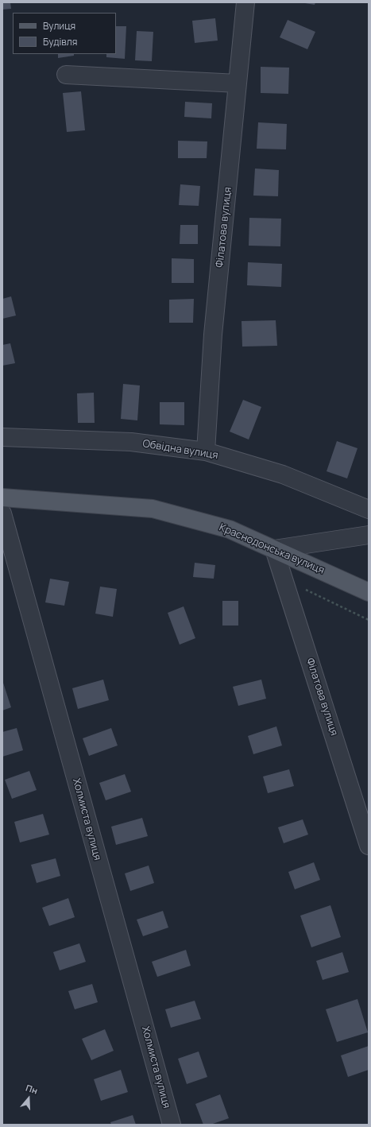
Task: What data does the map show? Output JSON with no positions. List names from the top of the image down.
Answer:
{
  "streets": {
    "main road": ["Краснодонська вулиця"],
    "street": ["Філатова вулиця", "Обвідна вулиця", "Холмиста вулиця"]
  },
  "crossings": [
    ["Філатова вулиця", "Обвідна вулиця"],
    ["Філатова вулиця", "Краснодонська вулиця"]
  ],
  "legend": ["Вулиця", "Будівля"],
  "north": "top"
}
